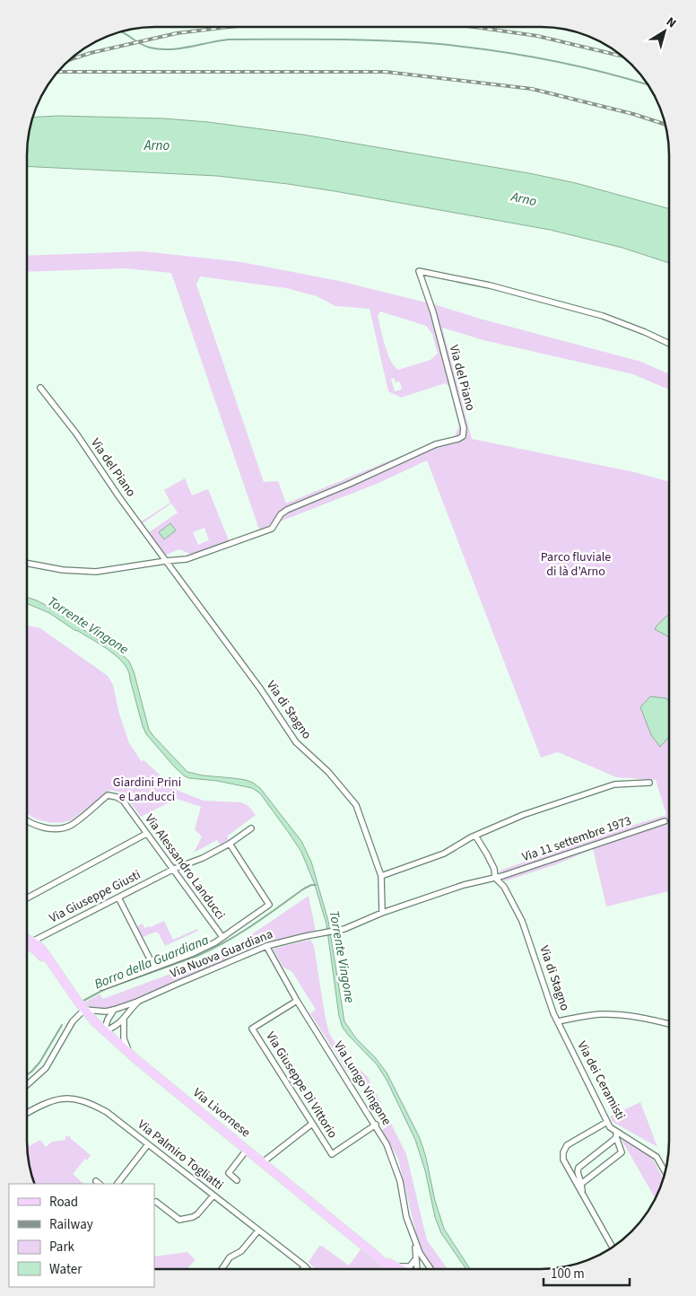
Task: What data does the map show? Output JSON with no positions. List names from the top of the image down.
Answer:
{
  "streets": {
    "main road": ["Via Livornese"],
    "street": [
      "Via del Piano",
      "Via di Stagno",
      "Via 11 settembre 1973",
      "Via Alessandro Landucci",
      "Via Giuseppe Giusti",
      "Via Nuova Guardiana",
      "Via dei Ceramisti",
      "Via Lungo Vingone",
      "Via Giuseppe Di Vittorio",
      "Via Palmiro Togliatti"
    ]
  },
  "crossings": [
    ["Via del Piano", "Via di Stagno"],
    ["Via di Stagno", "Via 11 settembre 1973"],
    ["Via di Stagno", "Via Nuova Guardiana"],
    ["Via di Stagno", "Via dei Ceramisti"],
    ["Via 11 settembre 1973", "Via Nuova Guardiana"],
    ["Via Alessandro Landucci", "Via Giuseppe Giusti"],
    ["Via Nuova Guardiana", "Via Lungo Vingone"],
    ["Via Nuova Guardiana", "Via Livornese"],
    ["Via Lungo Vingone", "Via Giuseppe Di Vittorio"]
  ],
  "water": ["Arno", "Torrente Vingone", "Borro della Guardiana"],
  "parks": ["Parco fluviale di là d'Arno", "Giardini Prini e Landucci"],
  "legend": [
    "Road",
    "Railway",
    "Park",
    "Water"
  ],
  "scale_bar": "100 m",
  "north": "top right"
}
